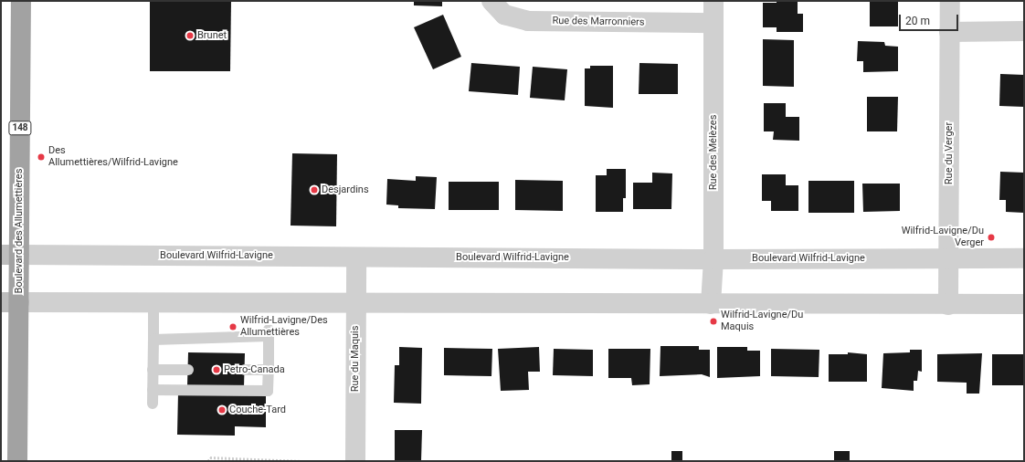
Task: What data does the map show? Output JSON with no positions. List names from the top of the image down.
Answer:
{
  "streets": {
    "highway": ["148", "Boulevard des Allumettières"],
    "street": [
      "Rue des Marronniers",
      "Rue des Mélèzes",
      "Rue du Verger",
      "Boulevard Wilfrid-Lavigne",
      "Rue du Maquis"
    ]
  },
  "crossings": [
    ["Rue des Marronniers", "Rue des Mélèzes"],
    ["Rue des Mélèzes", "Boulevard Wilfrid-Lavigne"],
    ["Rue du Verger", "Boulevard Wilfrid-Lavigne"],
    ["Boulevard des Allumettières", "Boulevard Wilfrid-Lavigne"],
    ["Boulevard Wilfrid-Lavigne", "Rue du Maquis"]
  ],
  "places": [
    "Brunet",
    "Des Allumettières/Wilfrid-Lavigne",
    "Desjardins",
    "Wilfrid-Lavigne/Du Verger",
    "Wilfrid-Lavigne/Du Maquis",
    "Wilfrid-Lavigne/Des Allumettières",
    "Petro-Canada",
    "Couche-Tard"
  ],
  "scale_bar": "20 m"
}
